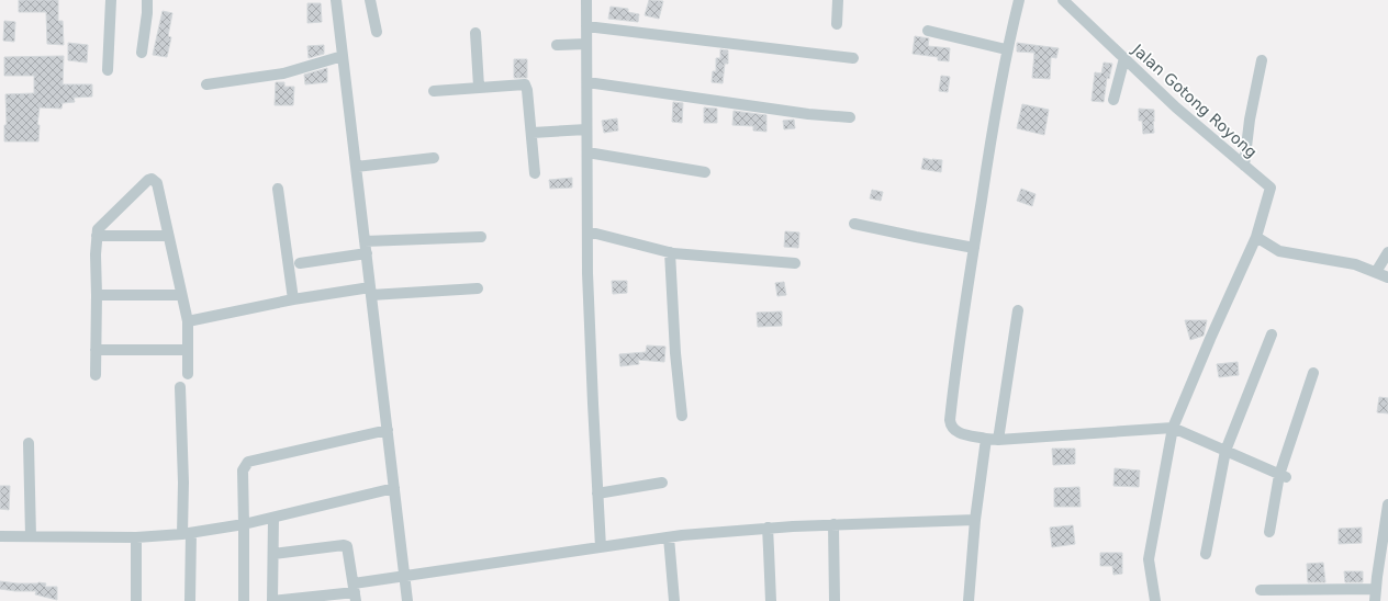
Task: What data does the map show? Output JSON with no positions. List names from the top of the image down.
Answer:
{
  "streets": {
    "street": ["Jalan Gotong Royong"]
  }
}
